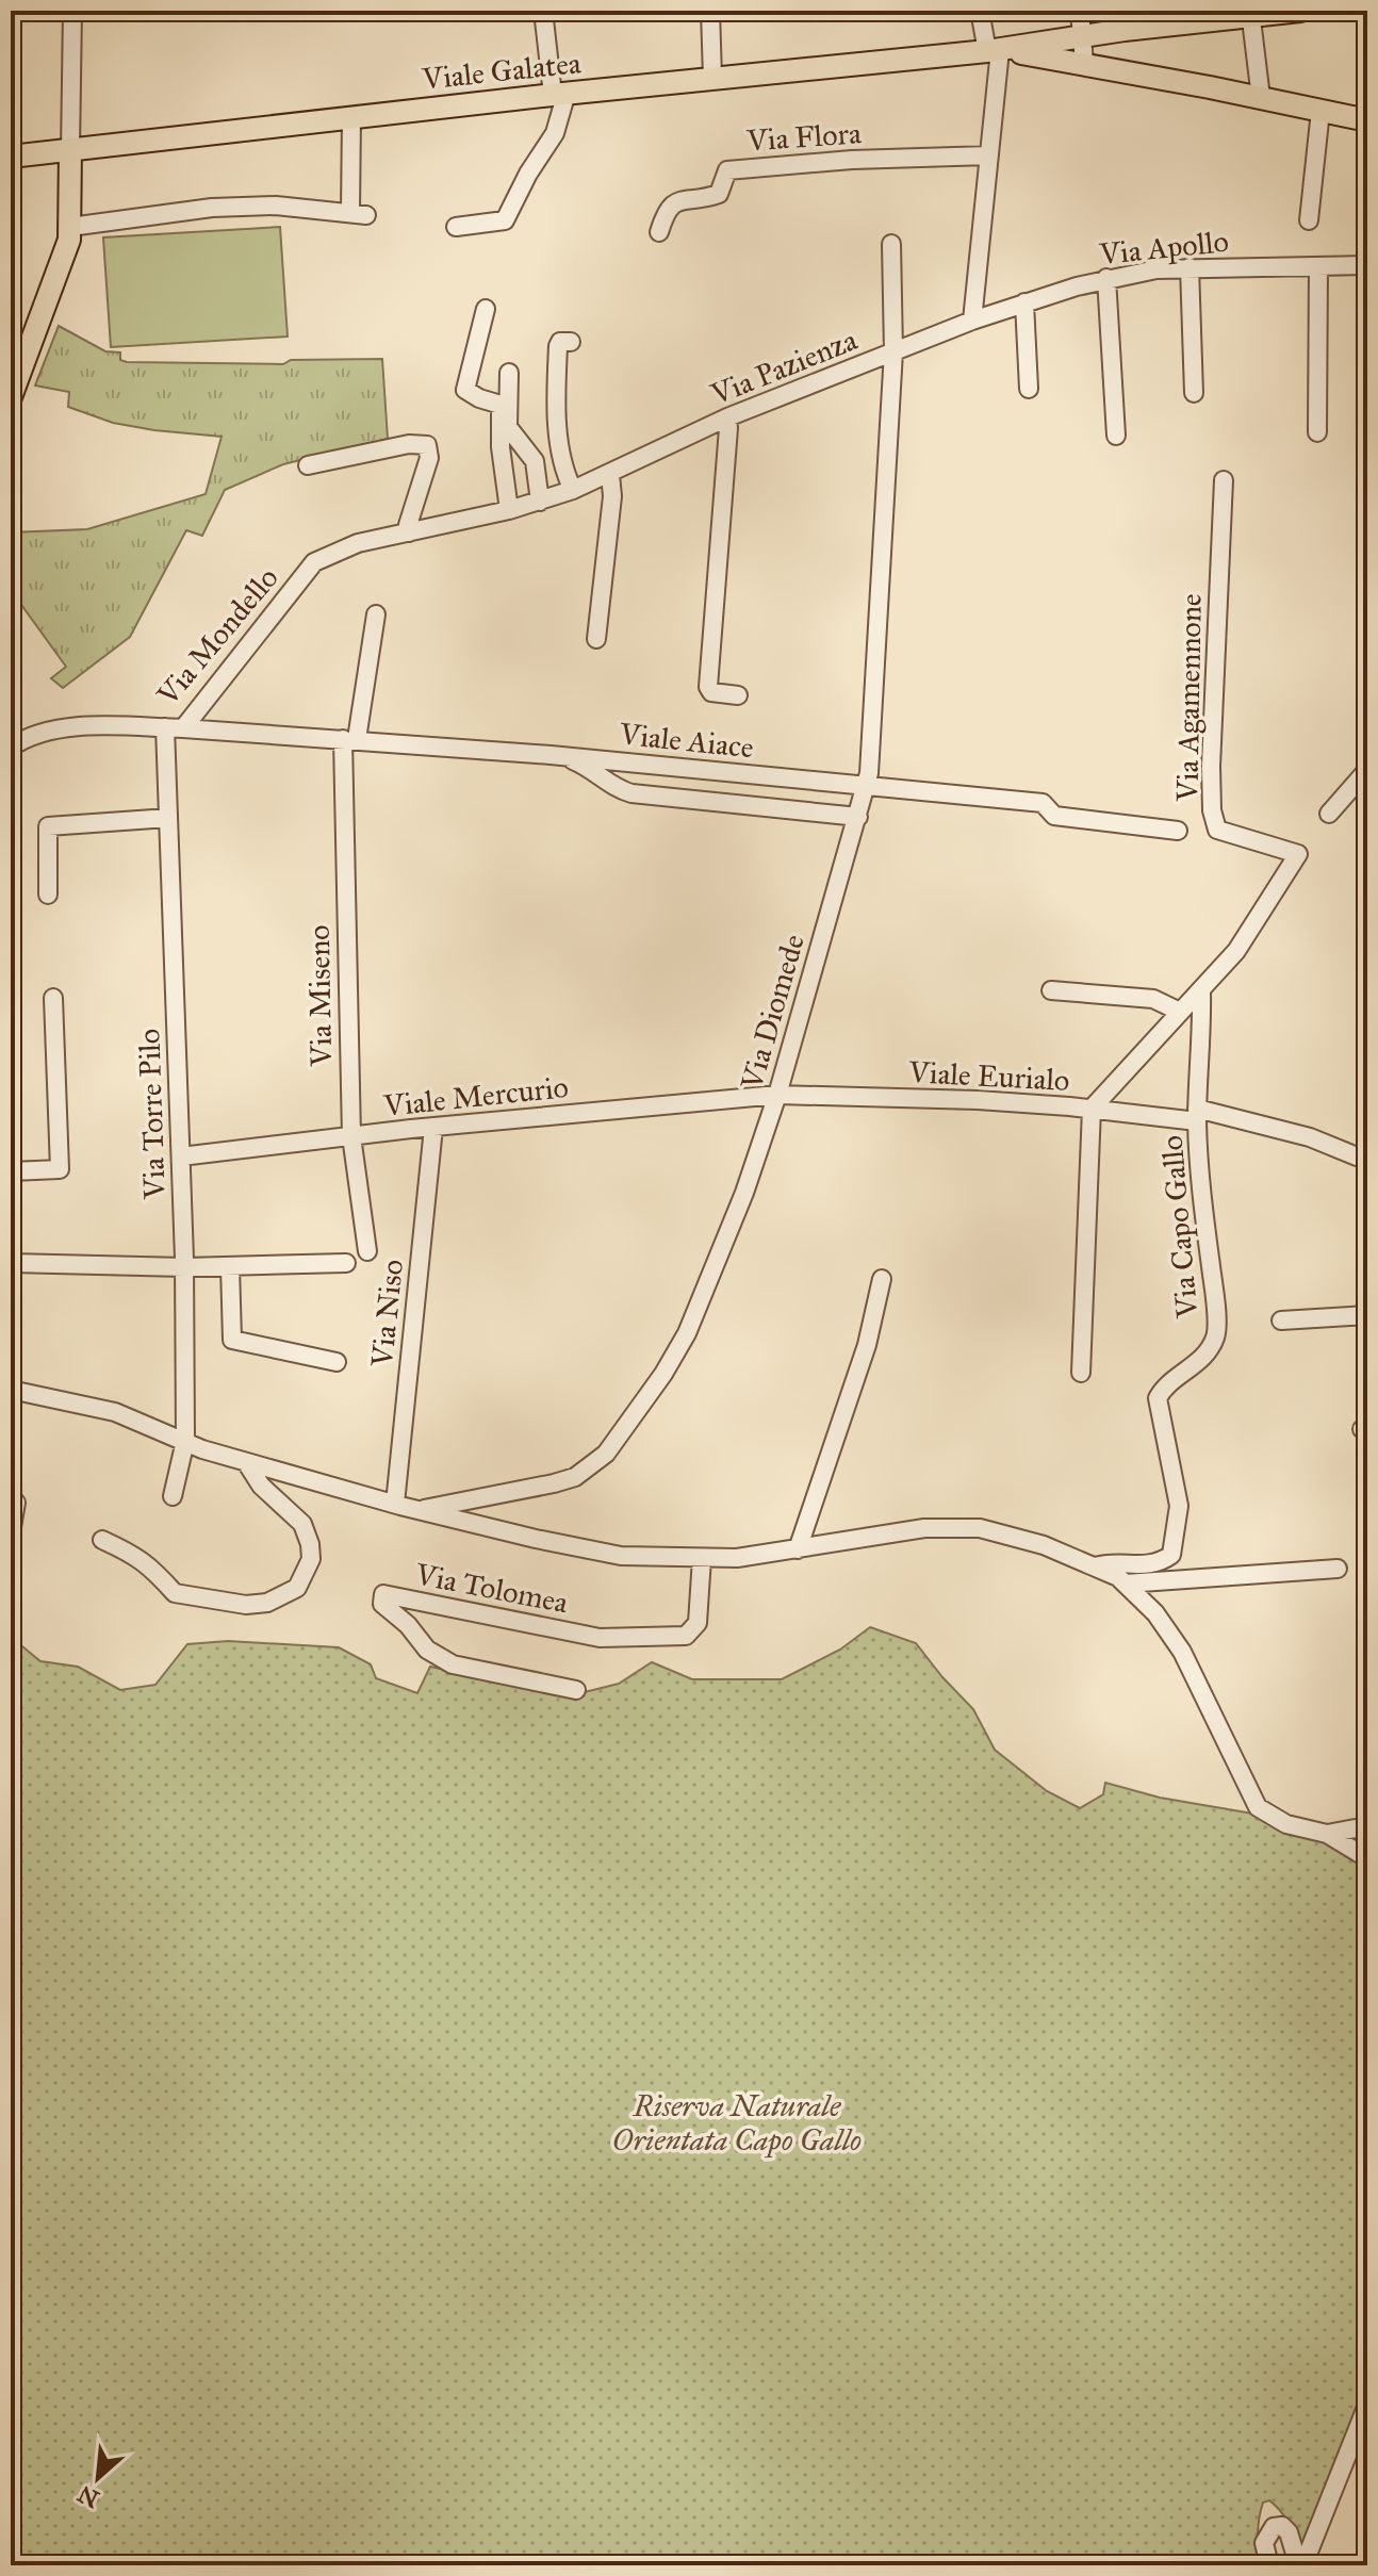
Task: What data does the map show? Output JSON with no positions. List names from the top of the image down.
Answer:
{
  "streets": {
    "main road": ["Viale Galatea"],
    "street": [
      "Via Flora",
      "Via Apollo",
      "Via Pazienza",
      "Via Mondello",
      "Via Agamennone",
      "Viale Aiace",
      "Via Miseno",
      "Via Diomede",
      "Viale Eurialo",
      "Viale Mercurio",
      "Via Torre Pilo",
      "Via Capo Gallo",
      "Via Niso",
      "Via Tolomea"
    ]
  },
  "crossings": [
    ["Via Apollo", "Via Pazienza"],
    ["Via Pazienza", "Via Mondello"],
    ["Via Pazienza", "Via Diomede"],
    ["Via Mondello", "Viale Aiace"],
    ["Via Mondello", "Via Torre Pilo"],
    ["Via Agamennone", "Via Capo Gallo"],
    ["Viale Aiace", "Via Miseno"],
    ["Viale Aiace", "Via Diomede"],
    ["Via Miseno", "Viale Mercurio"],
    ["Via Diomede", "Viale Eurialo"],
    ["Via Diomede", "Viale Mercurio"],
    ["Via Diomede", "Via Tolomea"],
    ["Viale Eurialo", "Viale Mercurio"],
    ["Viale Eurialo", "Via Capo Gallo"],
    ["Viale Mercurio", "Via Torre Pilo"],
    ["Viale Mercurio", "Via Niso"],
    ["Via Torre Pilo", "Via Tolomea"],
    ["Via Capo Gallo", "Via Tolomea"],
    ["Via Niso", "Via Tolomea"]
  ],
  "parks": ["Riserva Naturale Orientata Capo Gallo"],
  "north": "bottom left"
}
